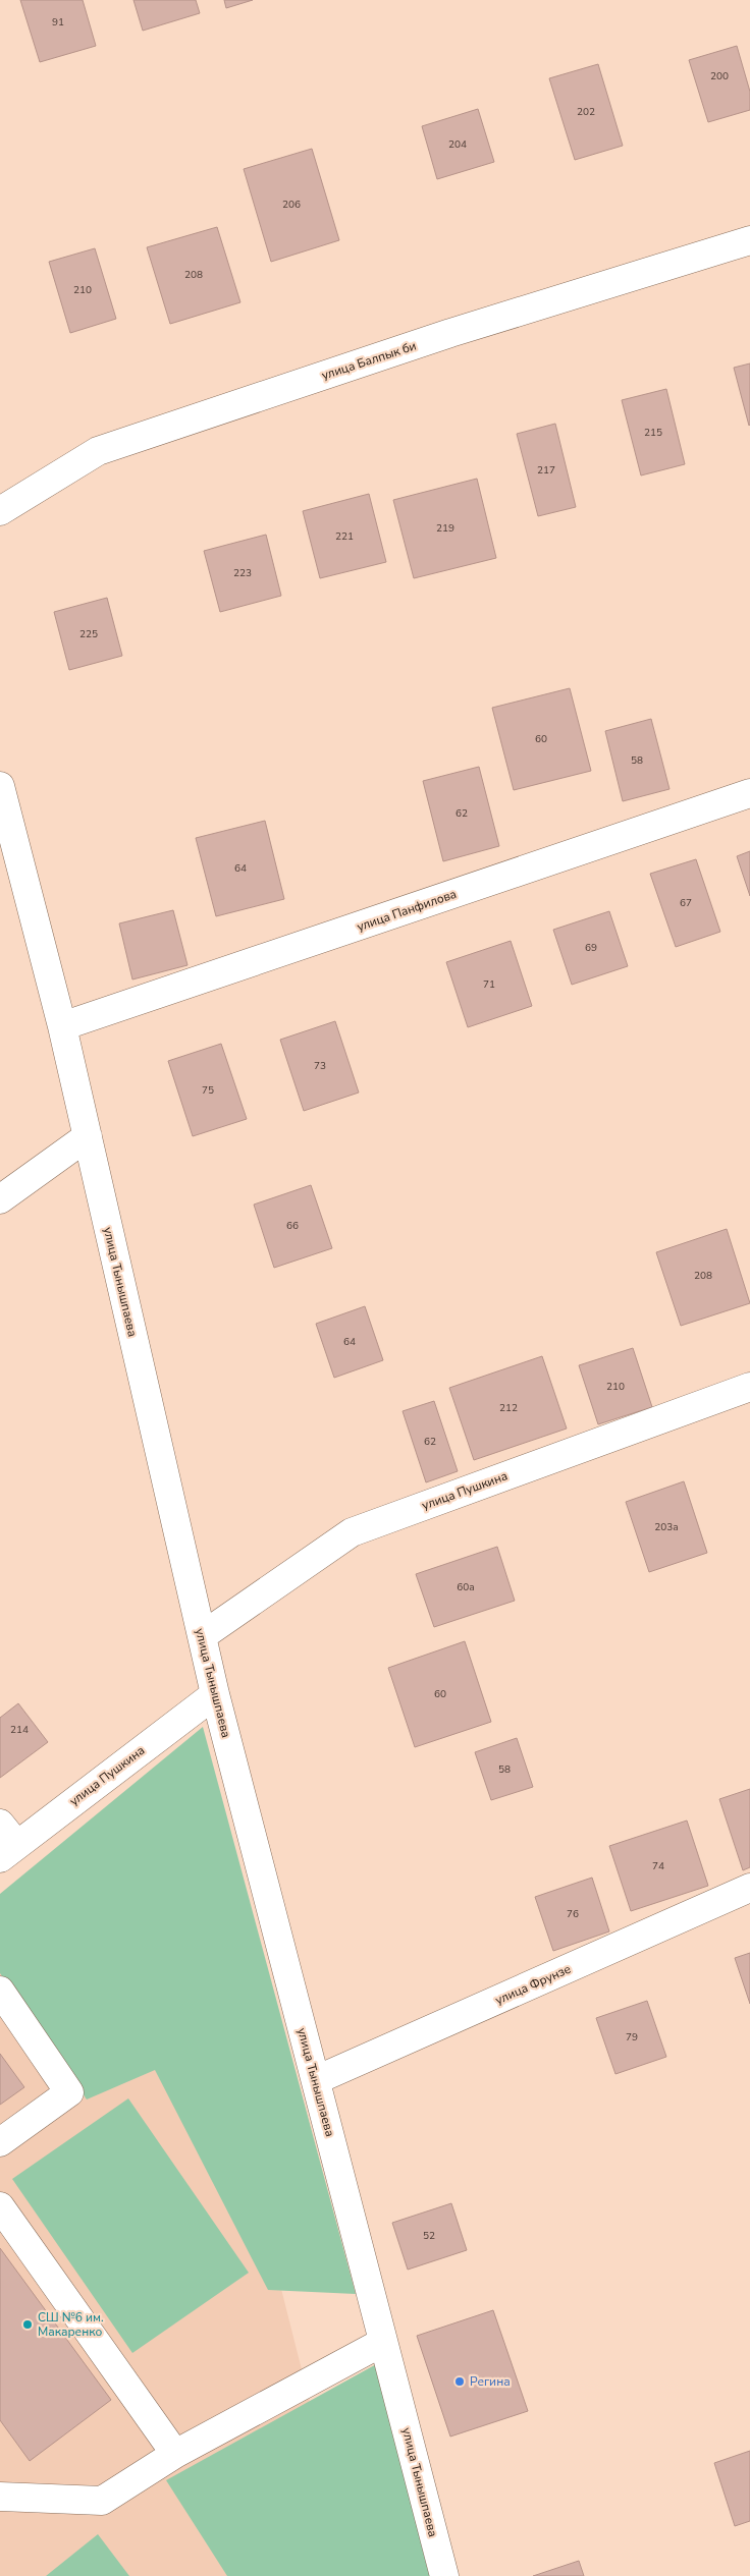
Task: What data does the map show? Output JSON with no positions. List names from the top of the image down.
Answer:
{
  "streets": {
    "street": [
      "улица Балпык би",
      "улица Панфилова",
      "улица Тынышпаева",
      "улица Пушкина",
      "улица Фрунзе"
    ]
  },
  "crossings": [
    ["улица Панфилова", "улица Тынышпаева"],
    ["улица Тынышпаева", "улица Пушкина"],
    ["улица Тынышпаева", "улица Фрунзе"]
  ],
  "places": ["СШ №6 им. Макаренко", "Регина"],
  "house_numbers": [
    "91",
    "200",
    "202",
    "204",
    "206",
    "208",
    "210",
    "215",
    "217",
    "219",
    "221",
    "223",
    "225",
    "60",
    "58",
    "62",
    "64",
    "67",
    "69",
    "71",
    "73",
    "75",
    "66",
    "208",
    "64",
    "210",
    "212",
    "62",
    "203а",
    "60а",
    "60",
    "214",
    "58",
    "74",
    "76",
    "79",
    "52"
  ]
}
